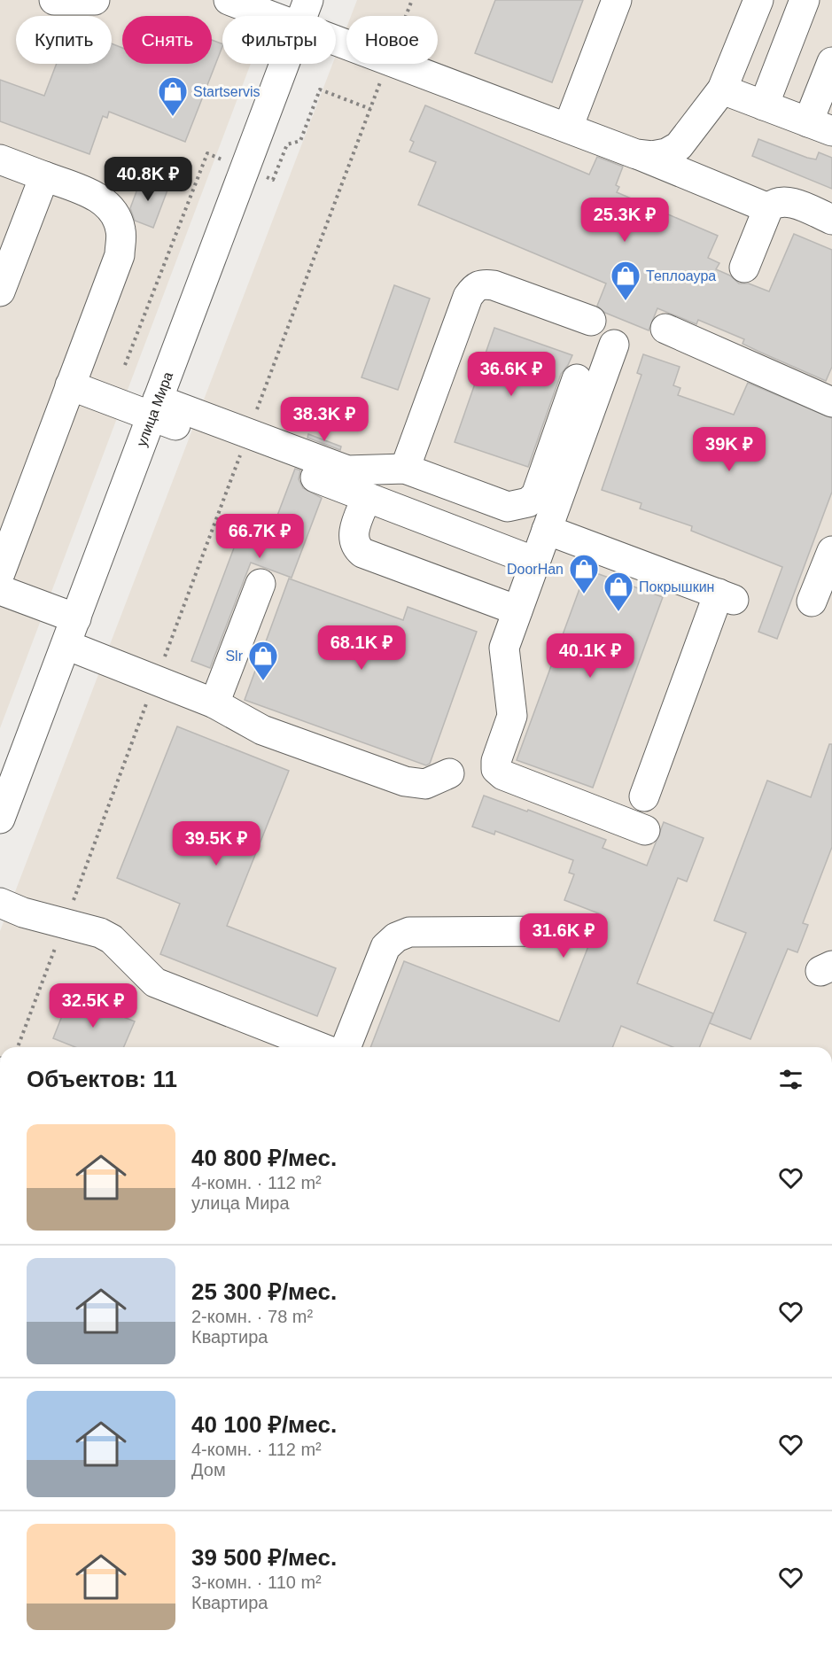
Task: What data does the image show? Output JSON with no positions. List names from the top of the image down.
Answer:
{
  "streets": {
    "main road": ["улица Мира"]
  },
  "places": {
    "shop": [
      "Startservis",
      "Теплоаура",
      "DoorHan",
      "Покрышкин",
      "Slr"
    ]
  },
  "page": {
    "chip": [
      "Купить",
      "Снять",
      "Фильтры",
      "Новое"
    ],
    "price": [
      "40.8K ₽",
      "25.3K ₽",
      "36.6K ₽",
      "38.3K ₽",
      "39K ₽",
      "66.7K ₽",
      "68.1K ₽",
      "40.1K ₽",
      "39.5K ₽",
      "31.6K ₽",
      "32.5K ₽"
    ],
    "heading": "Объектов: 11",
    "list": [
      {
        "name": "40 800 ₽/мес.",
        "note": "4-комн. · 112 m² · улица Мира"
      },
      {
        "name": "25 300 ₽/мес.",
        "note": "2-комн. · 78 m² · Квартира"
      },
      {
        "name": "40 100 ₽/мес.",
        "note": "4-комн. · 112 m² · Дом"
      },
      {
        "name": "39 500 ₽/мес.",
        "note": "3-комн. · 110 m² · Квартира"
      }
    ]
  }
}
